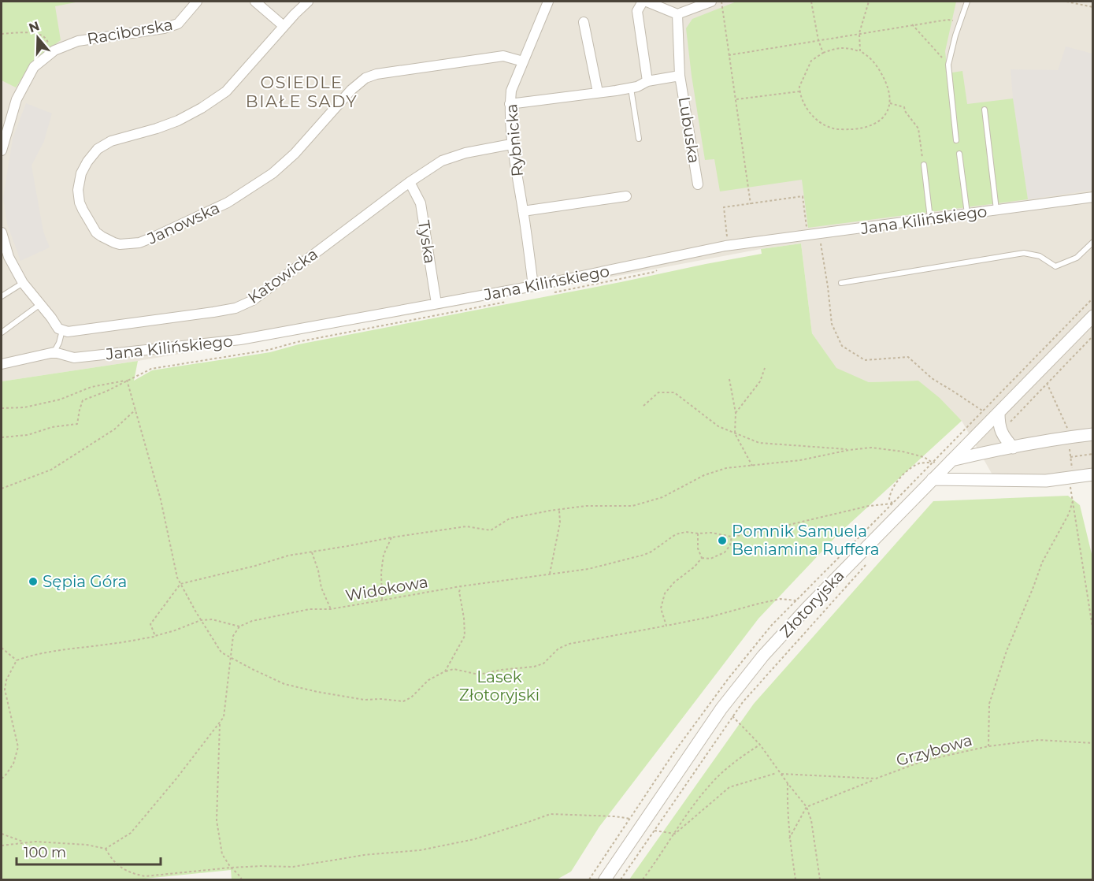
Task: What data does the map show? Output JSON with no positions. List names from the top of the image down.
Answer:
{
  "streets": {
    "street": [
      "Raciborska",
      "Lubuska",
      "Rybnicka",
      "Jana Kilińskiego",
      "Janowska",
      "Tyska",
      "Katowicka",
      "Złotoryjska"
    ],
    "path": ["Widokowa", "Grzybowa"]
  },
  "crossings": [
    ["Lubuska", "Rybnicka"],
    ["Rybnicka", "Jana Kilińskiego"],
    ["Rybnicka", "Janowska"],
    ["Rybnicka", "Katowicka"],
    ["Jana Kilińskiego", "Tyska"],
    ["Tyska", "Katowicka"],
    ["Widokowa", "Złotoryjska"]
  ],
  "districts": ["OSIEDLE BIAŁE SADY"],
  "parks": ["Lasek Złotoryjski"],
  "places": ["Pomnik Samuela Beniamina Ruffera", "Sępia Góra"],
  "scale_bar": "100 m",
  "north": "top"
}
